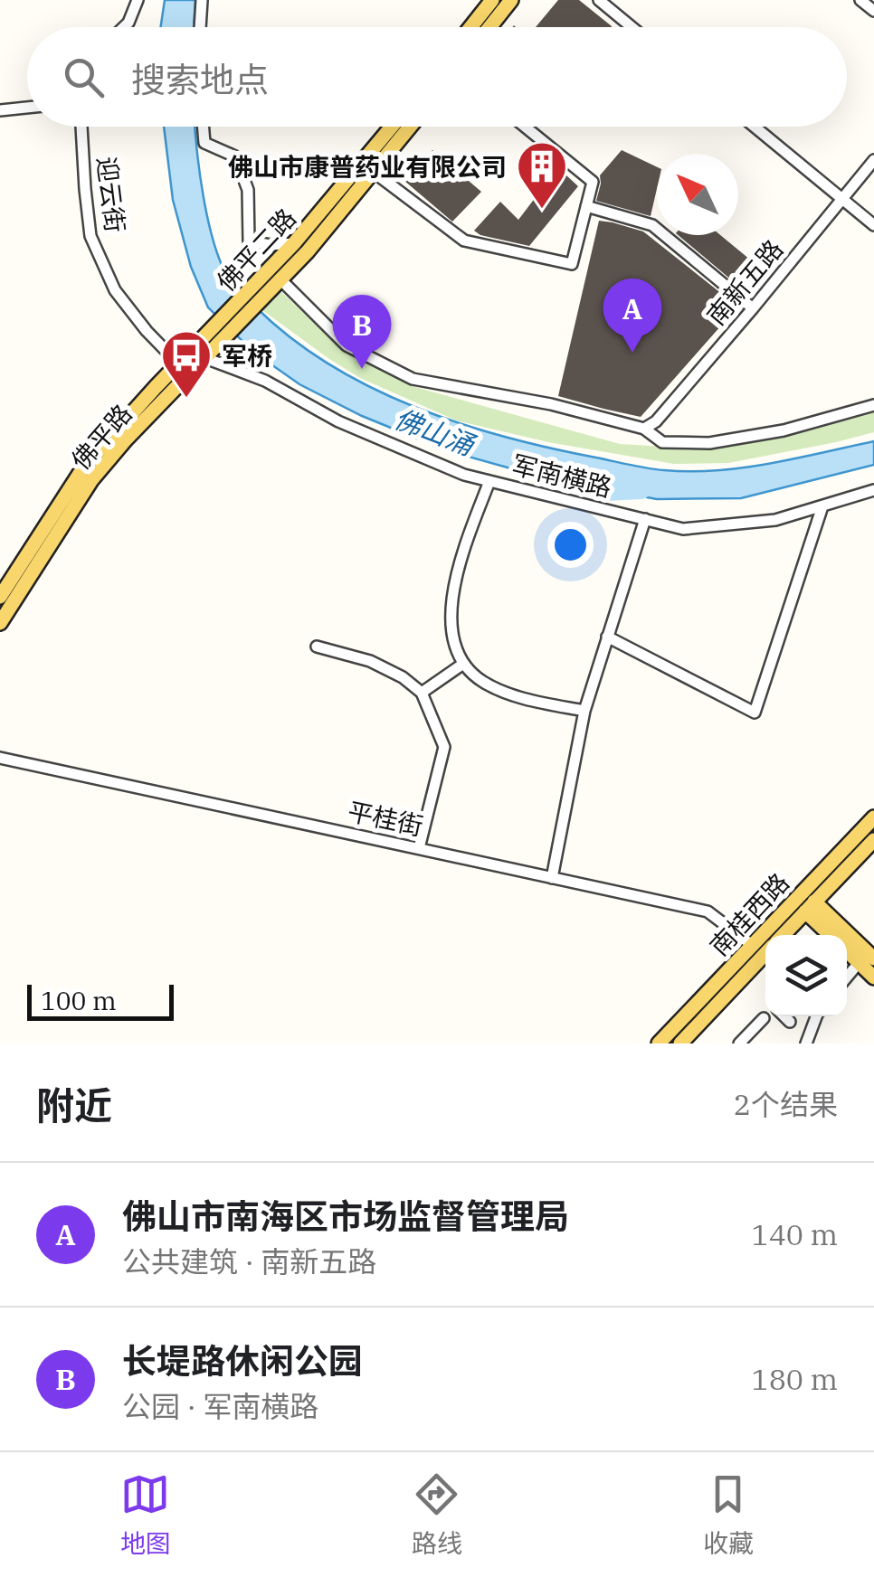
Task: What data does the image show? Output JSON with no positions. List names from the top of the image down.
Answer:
{
  "streets": {
    "main road": ["佛平二路", "佛平路", "南桂西路"],
    "street": [
      "迎云街",
      "南新五路",
      "军南横路",
      "平桂街"
    ]
  },
  "crossings": [
    ["迎云街", "佛平路"],
    ["佛平二路", "佛平路"],
    ["佛平路", "军南横路"],
    ["平桂街", "南桂西路"]
  ],
  "water": ["佛山涌"],
  "places": {
    "building": ["佛山市康普药业有限公司"],
    "bus stop": ["军桥"]
  },
  "scale_bar": "100 m",
  "north": "top left",
  "page": {
    "search": "搜索地点",
    "pins": ["A", "B"],
    "scale": "100 m",
    "heading": ["附近", "2个结果"],
    "list": [
      {
        "mark": "A",
        "name": "佛山市南海区市场监督管理局",
        "note": "公共建筑 · 南新五路",
        "value": "140 m"
      },
      {
        "mark": "B",
        "name": "长堤路休闲公园",
        "note": "公园 · 军南横路",
        "value": "180 m"
      }
    ],
    "nav": ["地图", "路线", "收藏"]
  }
}
